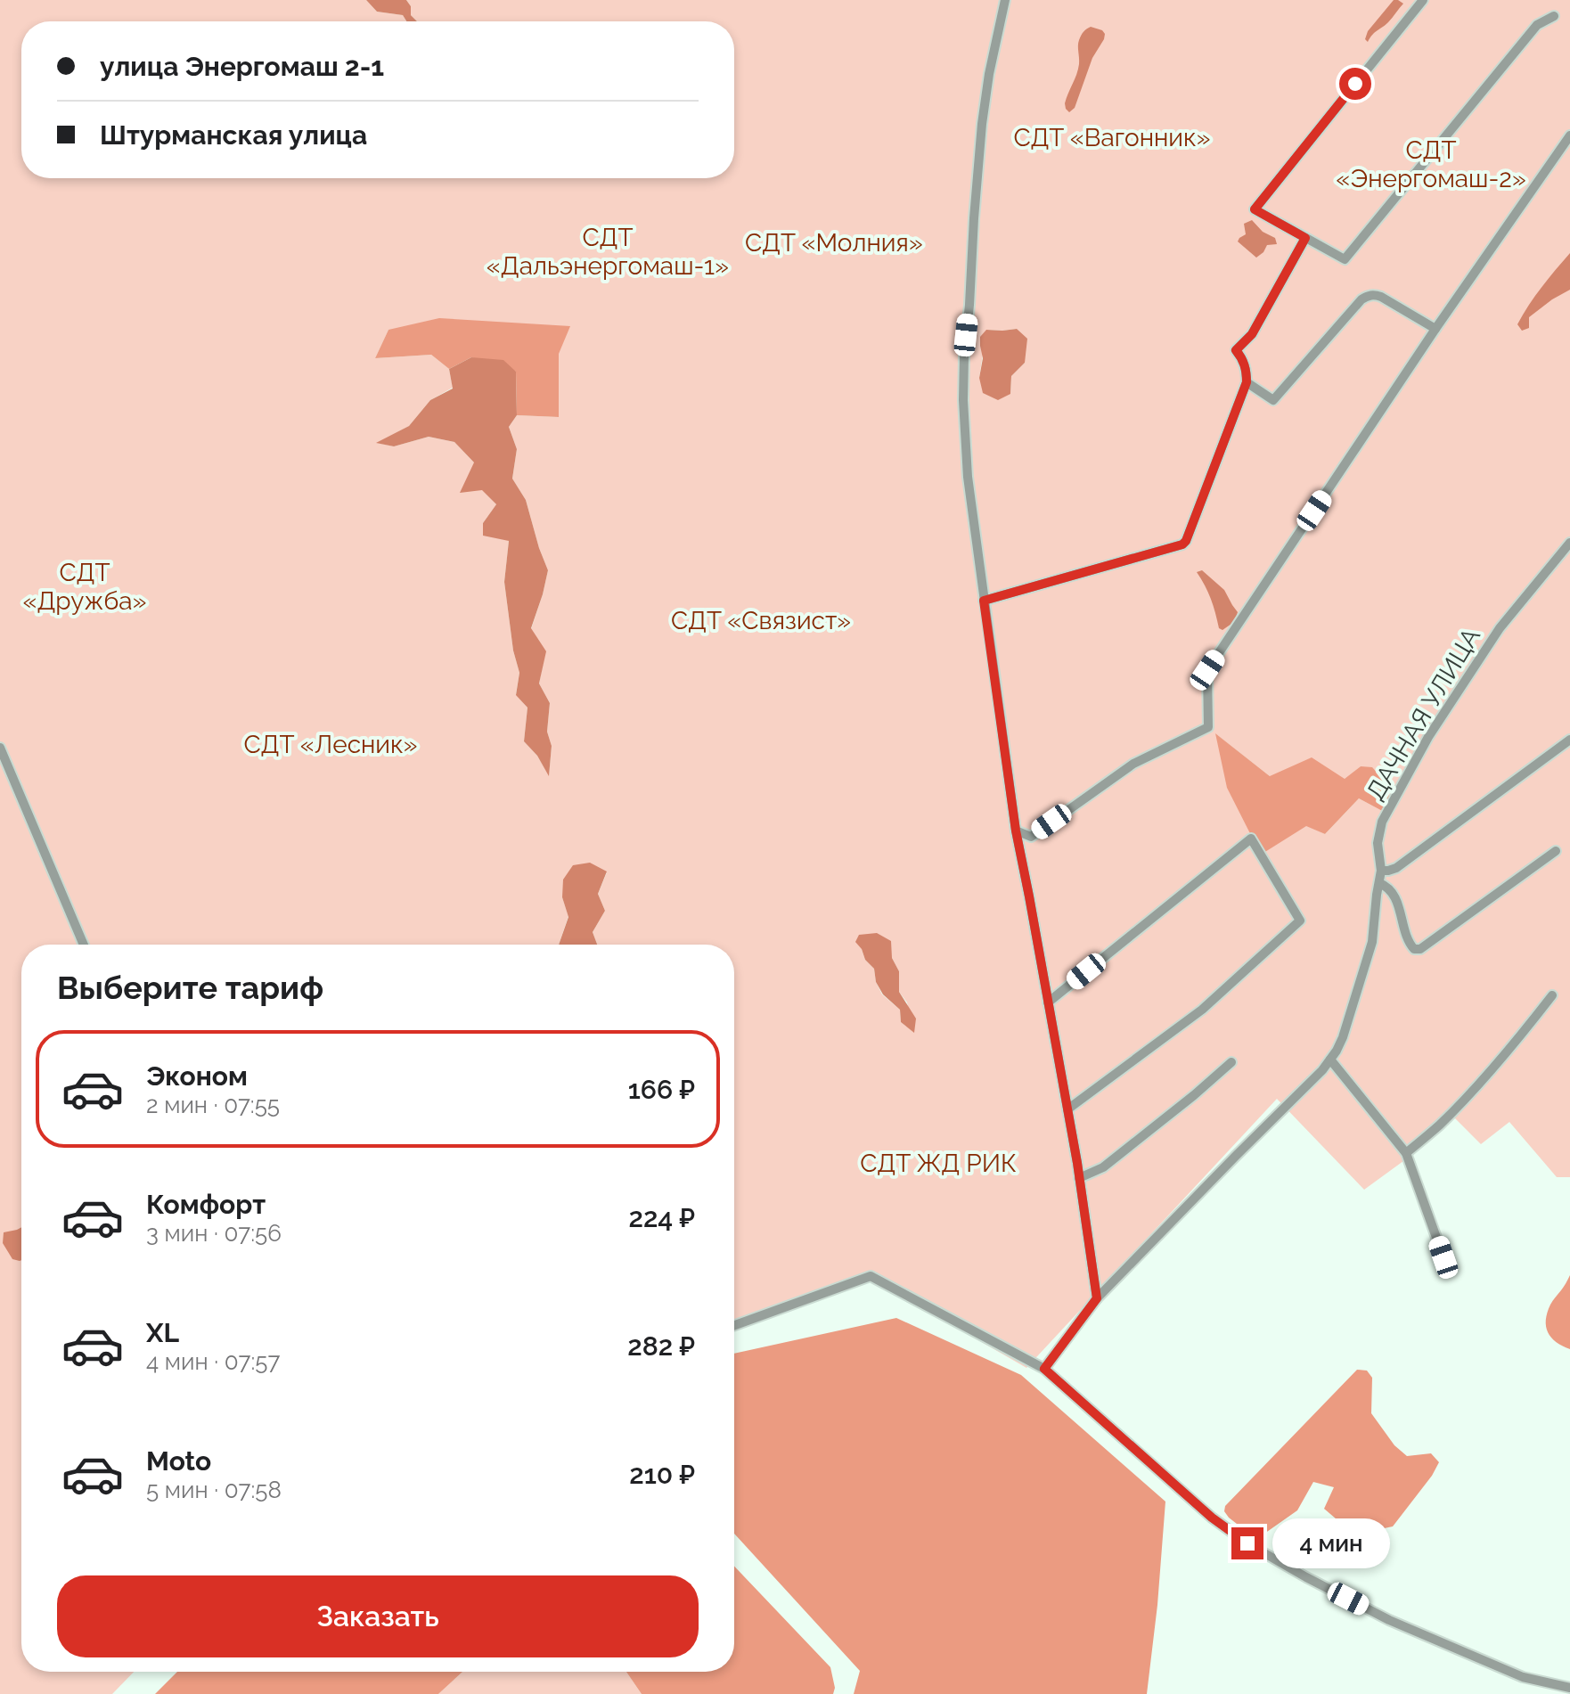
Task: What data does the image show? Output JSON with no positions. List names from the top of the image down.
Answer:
{
  "streets": {
    "street": ["ДАЧНАЯ УЛИЦА"]
  },
  "parks": [
    "СДТ «Вагонник»",
    "СДТ «Энергомаш-2»",
    "СДТ «Дальэнергомаш-1»",
    "СДТ «Молния»",
    "СДТ «Дружба»",
    "СДТ «Связист»",
    "СДТ «Лесник»",
    "СДТ ЖД РИК"
  ],
  "page": {
    "banner": ["улица Энергомаш 2-1", "Штурманская улица"],
    "heading": "Выберите тариф",
    "list": [
      {
        "name": "Эконом",
        "note": "2 мин · 07:55",
        "value": "166 ₽"
      },
      {
        "name": "Комфорт",
        "note": "3 мин · 07:56",
        "value": "224 ₽"
      },
      {
        "name": "XL",
        "note": "4 мин · 07:57",
        "value": "282 ₽"
      },
      {
        "name": "Moto",
        "note": "5 мин · 07:58",
        "value": "210 ₽"
      }
    ],
    "bubble": "4 мин",
    "buttons": "Заказать"
  }
}
